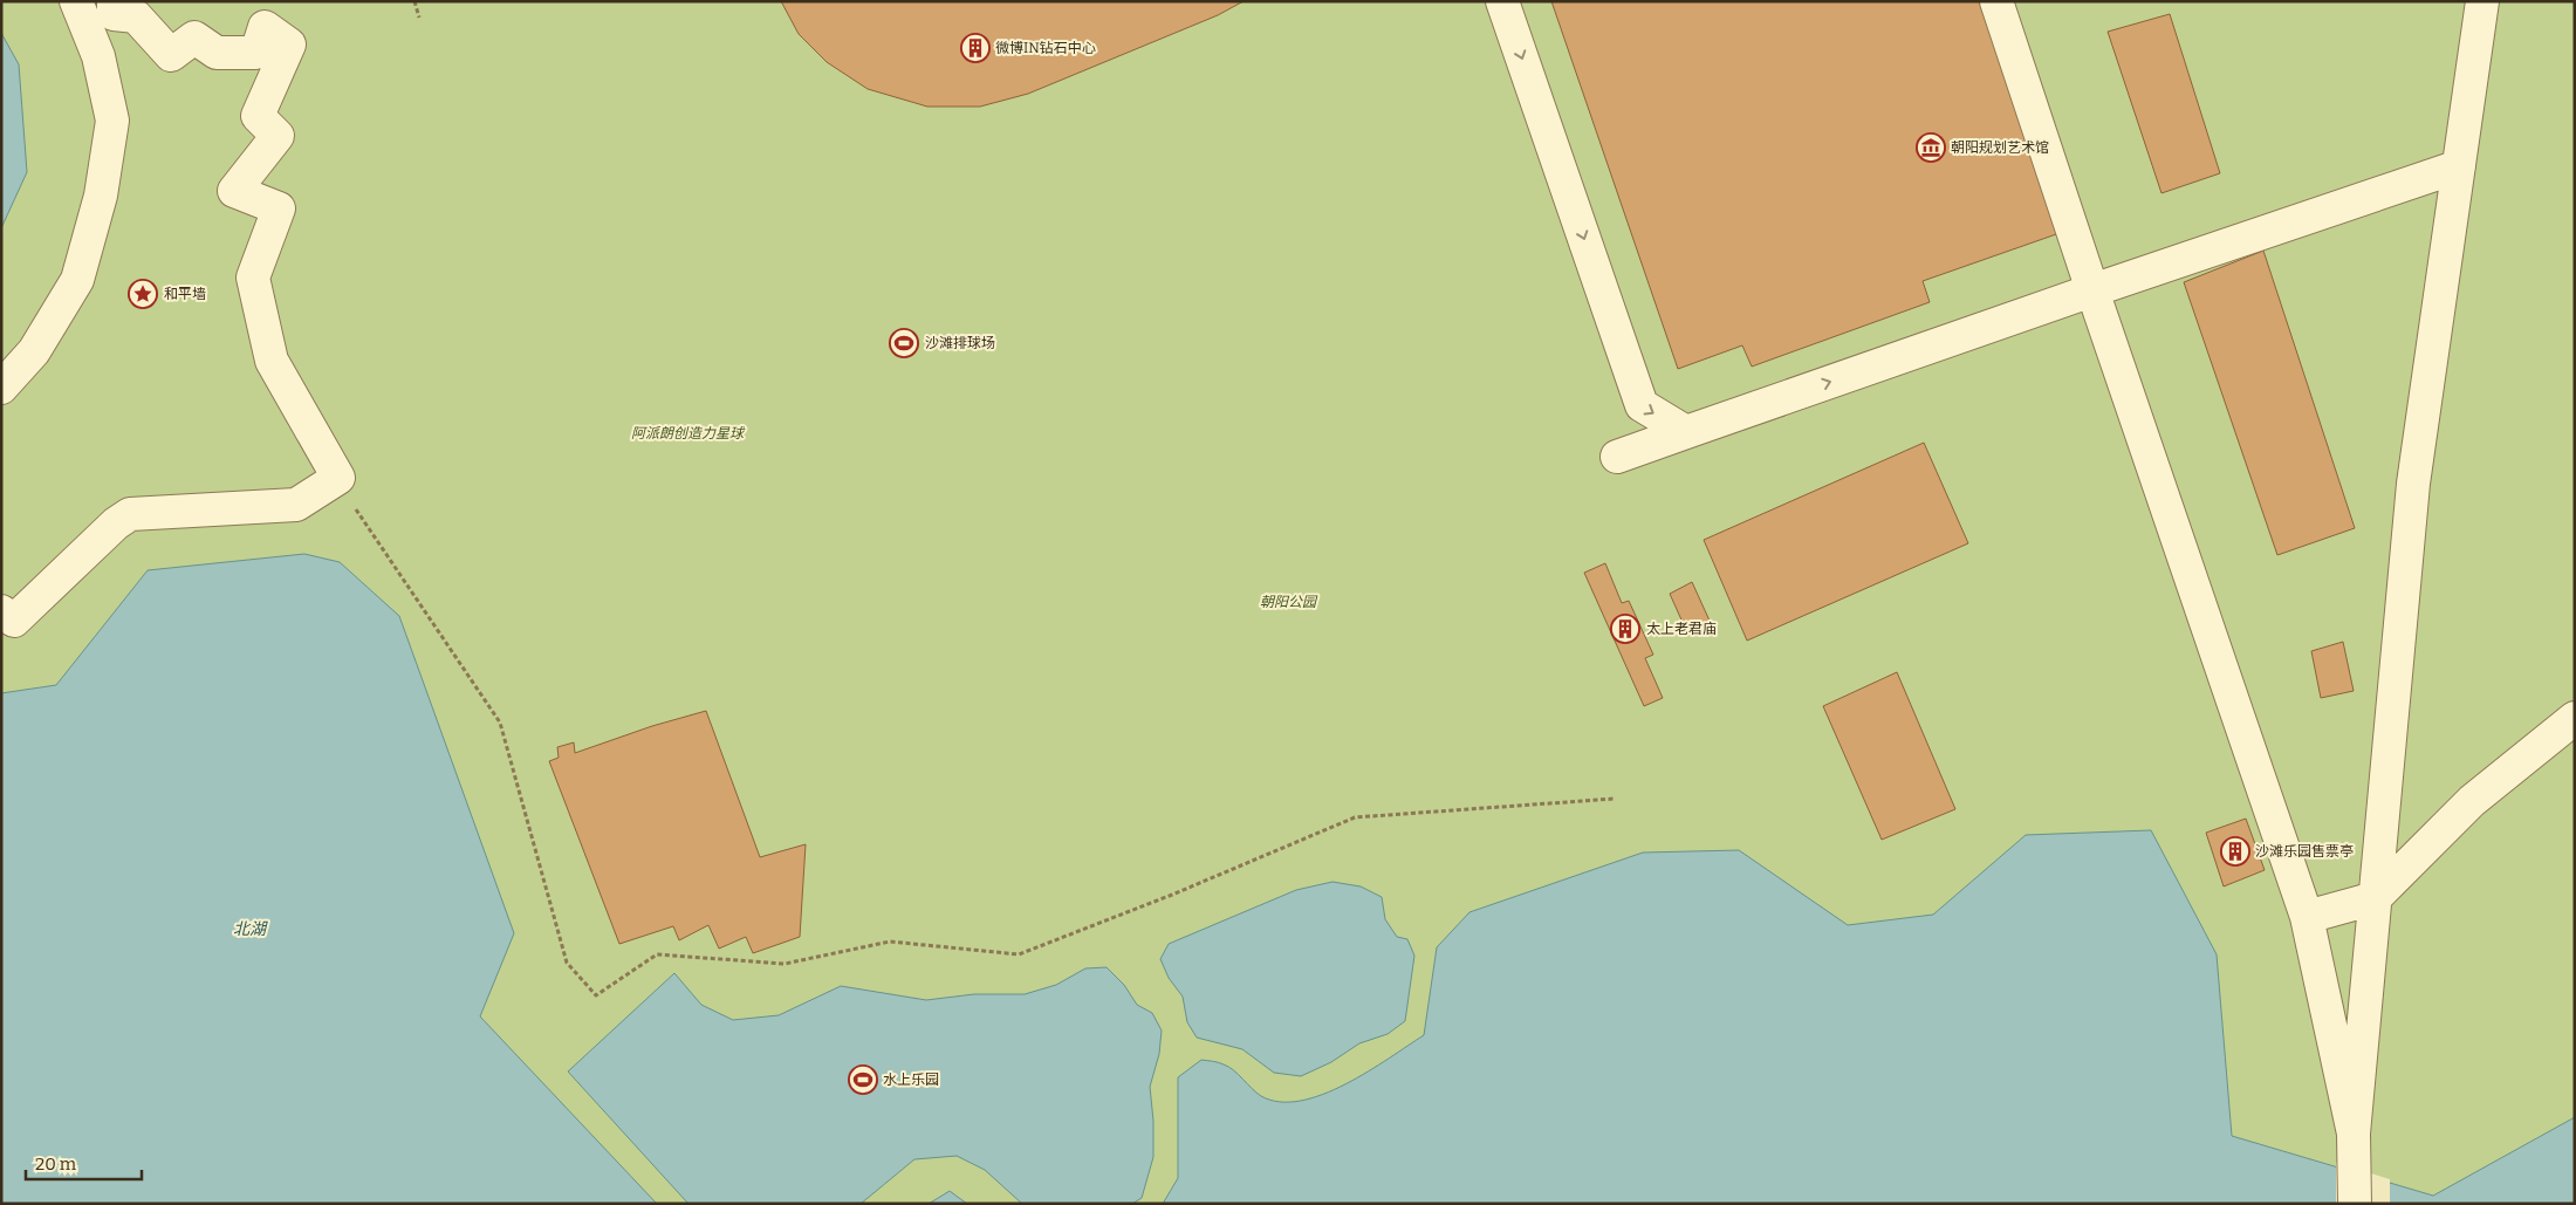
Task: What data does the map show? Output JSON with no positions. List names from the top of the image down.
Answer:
{
  "water": ["北湖"],
  "parks": ["阿派朗创造力星球", "朝阳公园"],
  "places": {
    "building": ["微博IN钻石中心", "太上老君庙", "沙滩乐园售票亭"],
    "museum": ["朝阳规划艺术馆"],
    "place": ["和平墙"],
    "sports": ["沙滩排球场", "水上乐园"]
  },
  "scale_bar": "20 m"
}
